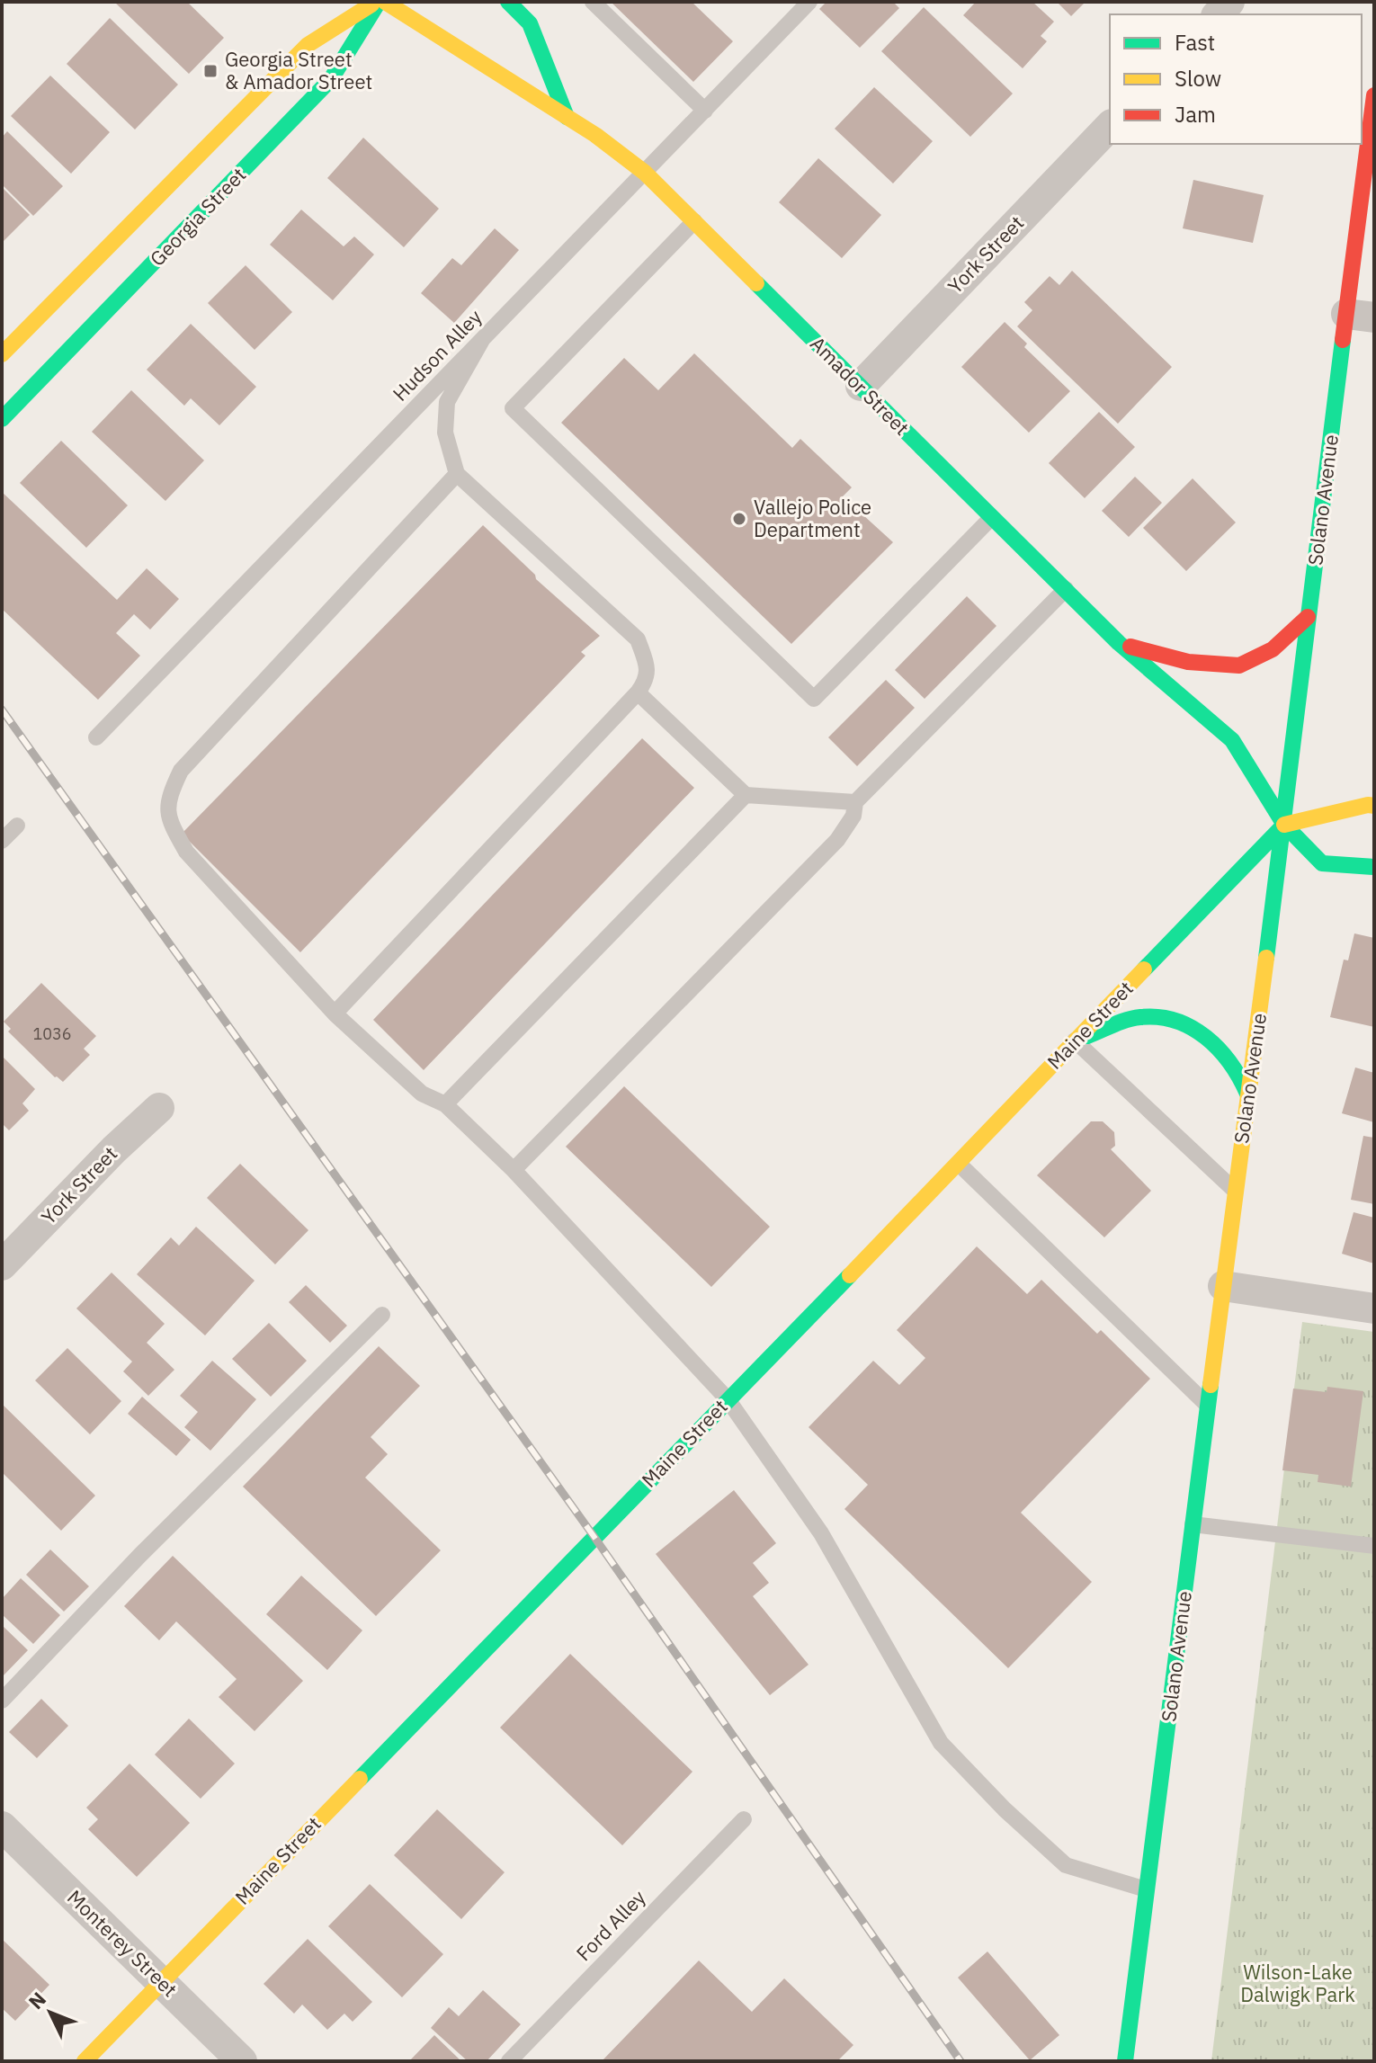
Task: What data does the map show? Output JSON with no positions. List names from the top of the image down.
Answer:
{
  "streets": {
    "main road": [
      "Georgia Street",
      "Amador Street",
      "Solano Avenue",
      "Maine Street"
    ],
    "street": ["York Street", "Monterey Street"],
    "lane": ["Hudson Alley", "Ford Alley"]
  },
  "crossings": [
    ["York Street", "Amador Street"],
    ["Hudson Alley", "Amador Street"],
    ["Amador Street", "Solano Avenue"],
    ["Amador Street", "Maine Street"],
    ["Solano Avenue", "Maine Street"],
    ["Maine Street", "Monterey Street"]
  ],
  "parks": ["Wilson-Lake Dalwigk Park"],
  "places": {
    "transit": ["Georgia Street & Amador Street"],
    "other": ["Vallejo Police Department"]
  },
  "house_numbers": ["1036"],
  "legend": ["Fast", "Slow", "Jam"],
  "north": "top left"
}
